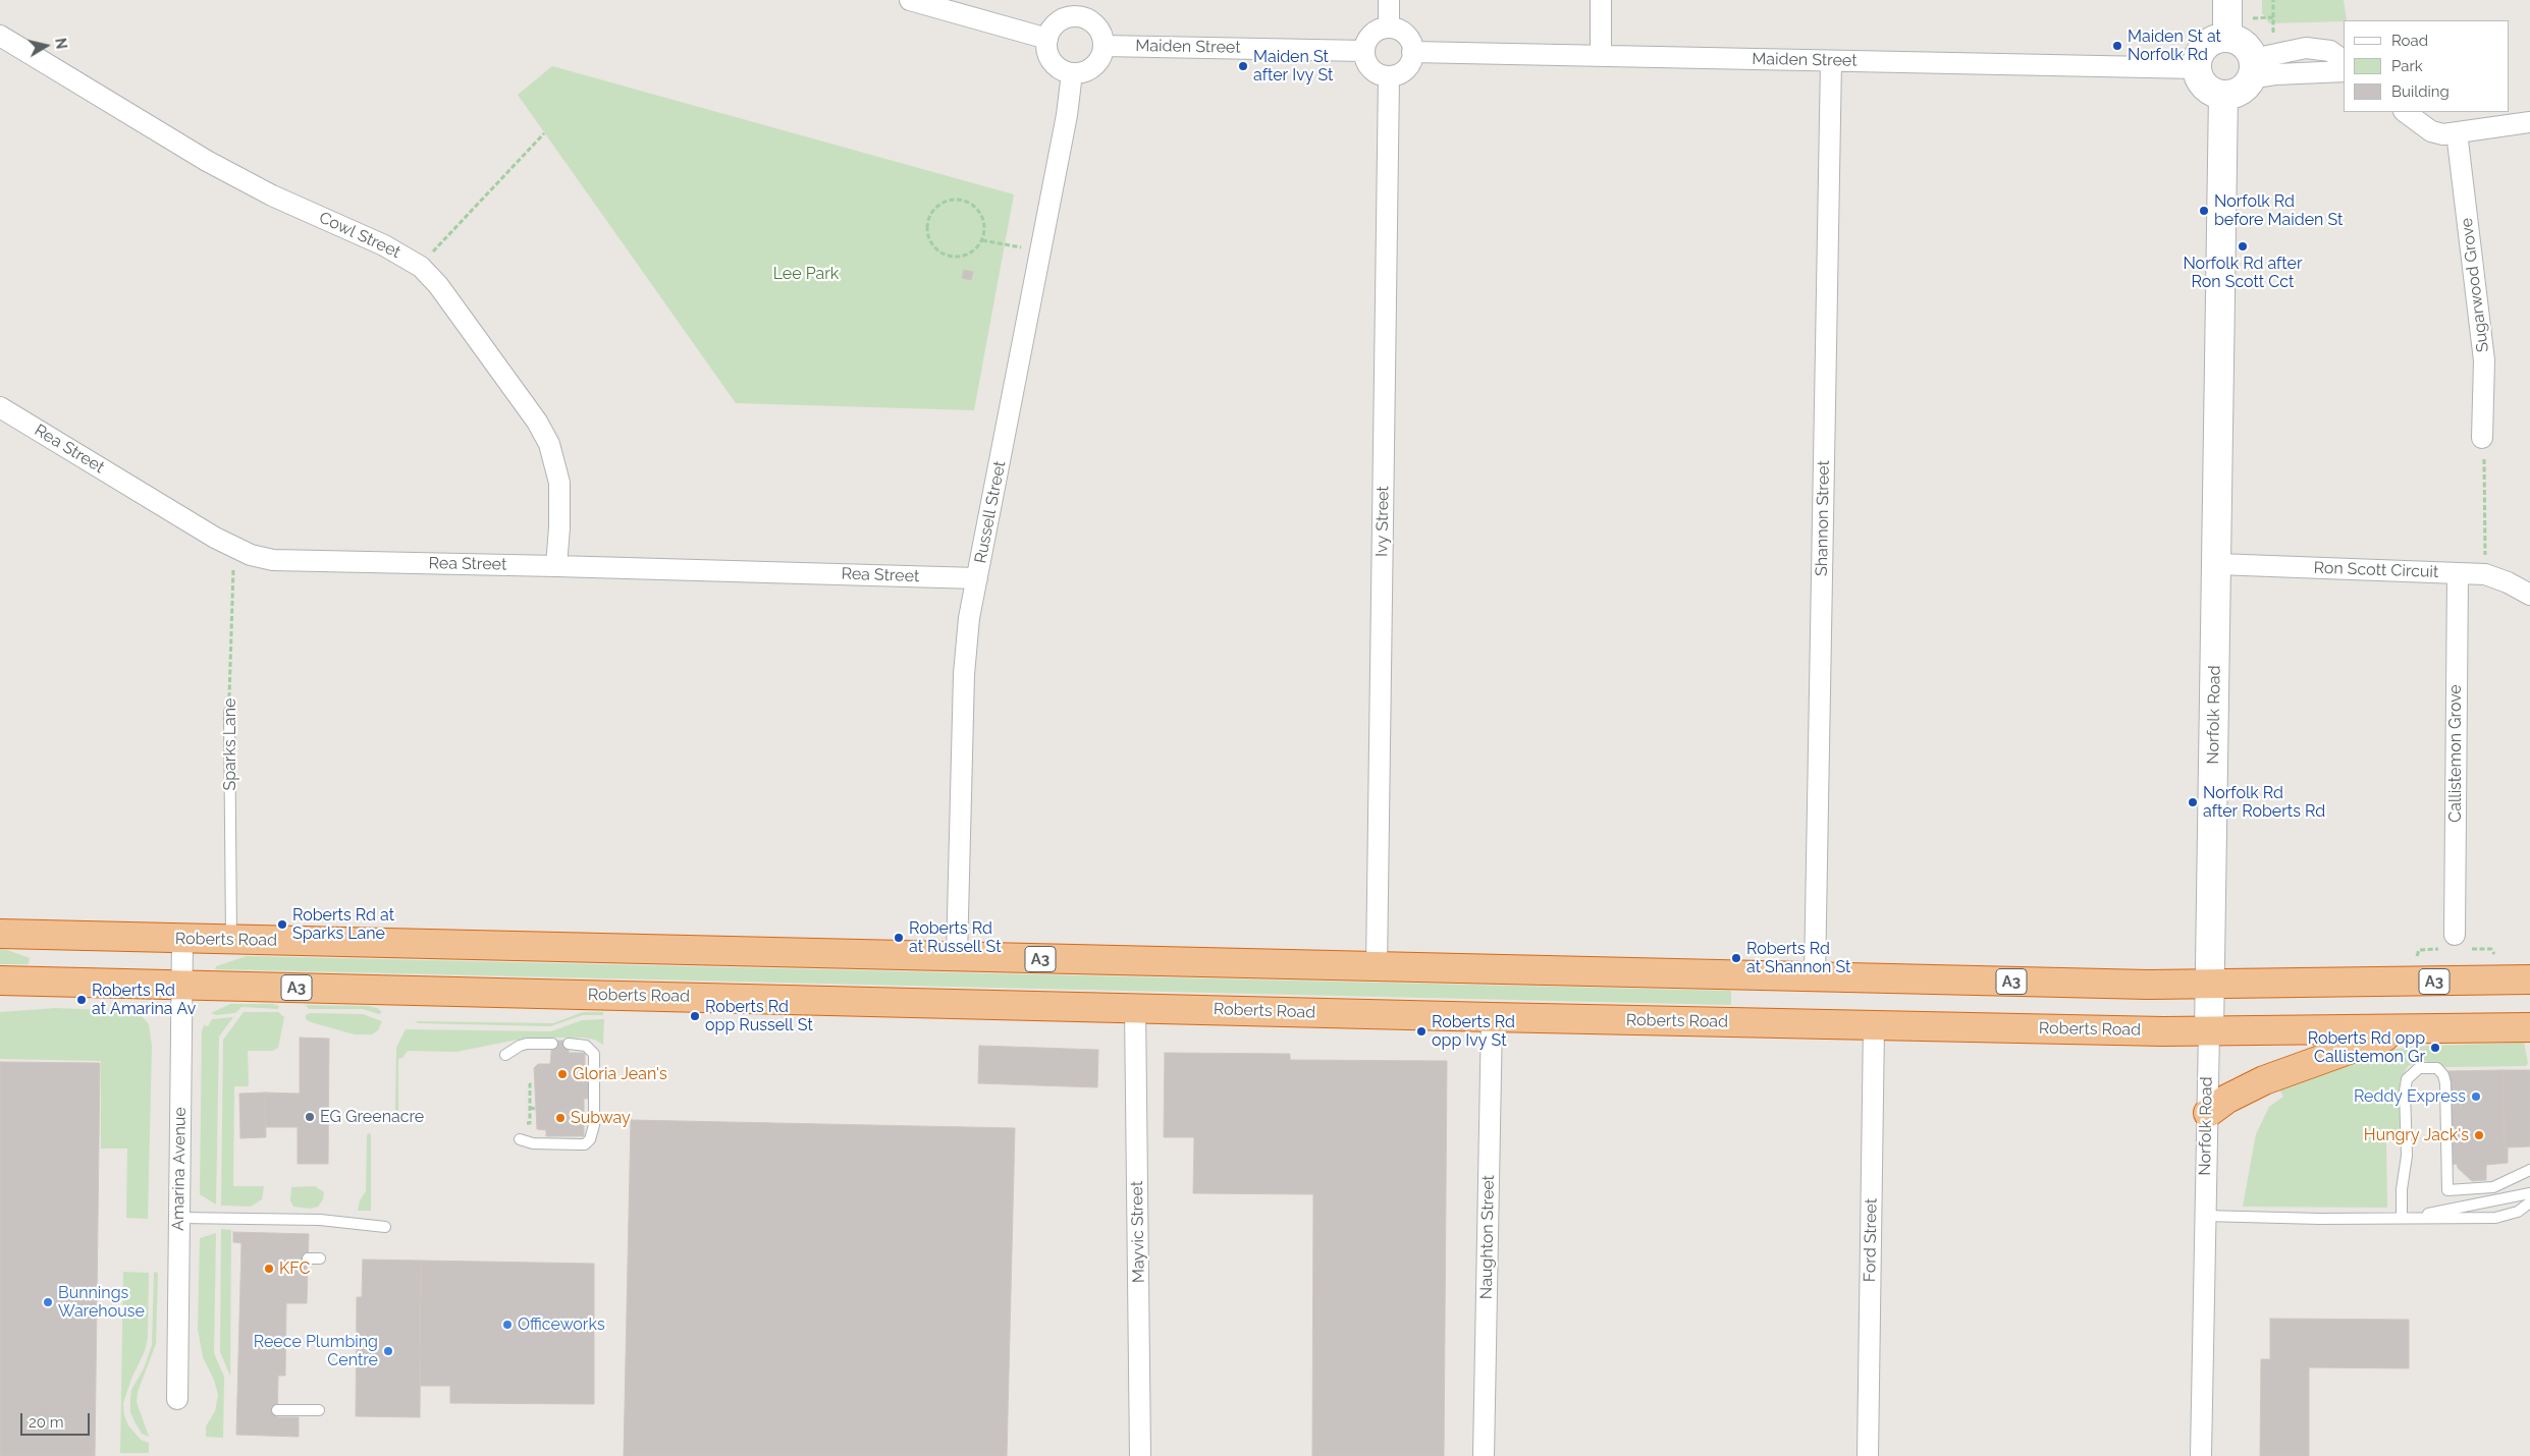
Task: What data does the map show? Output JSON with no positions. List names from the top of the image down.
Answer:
{
  "streets": {
    "highway": ["Roberts Road", "A3"],
    "street": [
      "Maiden Street",
      "Cowl Street",
      "Sugarwood Grove",
      "Rea Street",
      "Russell Street",
      "Shannon Street",
      "Ivy Street",
      "Ron Scott Circuit",
      "Norfolk Road",
      "Callistemon Grove",
      "Amarina Avenue",
      "Mayvic Street",
      "Naughton Street",
      "Ford Street"
    ],
    "lane": ["Sparks Lane"]
  },
  "crossings": [
    ["Maiden Street", "Russell Street"],
    ["Maiden Street", "Shannon Street"],
    ["Maiden Street", "Ivy Street"],
    ["Maiden Street", "Norfolk Road"],
    ["Cowl Street", "Rea Street"],
    ["Rea Street", "Russell Street"],
    ["Rea Street", "Sparks Lane"],
    ["Russell Street", "Roberts Road"],
    ["Shannon Street", "Roberts Road"],
    ["Ivy Street", "Roberts Road"],
    ["Ron Scott Circuit", "Norfolk Road"],
    ["Ron Scott Circuit", "Callistemon Grove"],
    ["Norfolk Road", "Roberts Road"],
    ["Sparks Lane", "Roberts Road"],
    ["Roberts Road", "Amarina Avenue"],
    ["Roberts Road", "Mayvic Street"],
    ["Roberts Road", "Naughton Street"],
    ["Roberts Road", "Ford Street"]
  ],
  "parks": ["Lee Park"],
  "places": [
    "Maiden St at Norfolk Rd",
    "Maiden St after Ivy St",
    "Norfolk Rd before Maiden St",
    "Norfolk Rd after Ron Scott Cct",
    "Norfolk Rd after Roberts Rd",
    "Roberts Rd at Sparks Lane",
    "Roberts Rd at Russell St",
    "Roberts Rd at Shannon St",
    "Roberts Rd at Amarina Av",
    "Roberts Rd opp Russell St",
    "Roberts Rd opp Ivy St",
    "Roberts Rd opp Callistemon Gr",
    "Gloria Jean's",
    "Reddy Express",
    "EG Greenacre",
    "Subway",
    "Hungry Jack's",
    "KFC",
    "Bunnings Warehouse",
    "Officeworks",
    "Reece Plumbing Centre"
  ],
  "legend": ["Road", "Park", "Building"],
  "scale_bar": "20 m",
  "north": "right"
}
